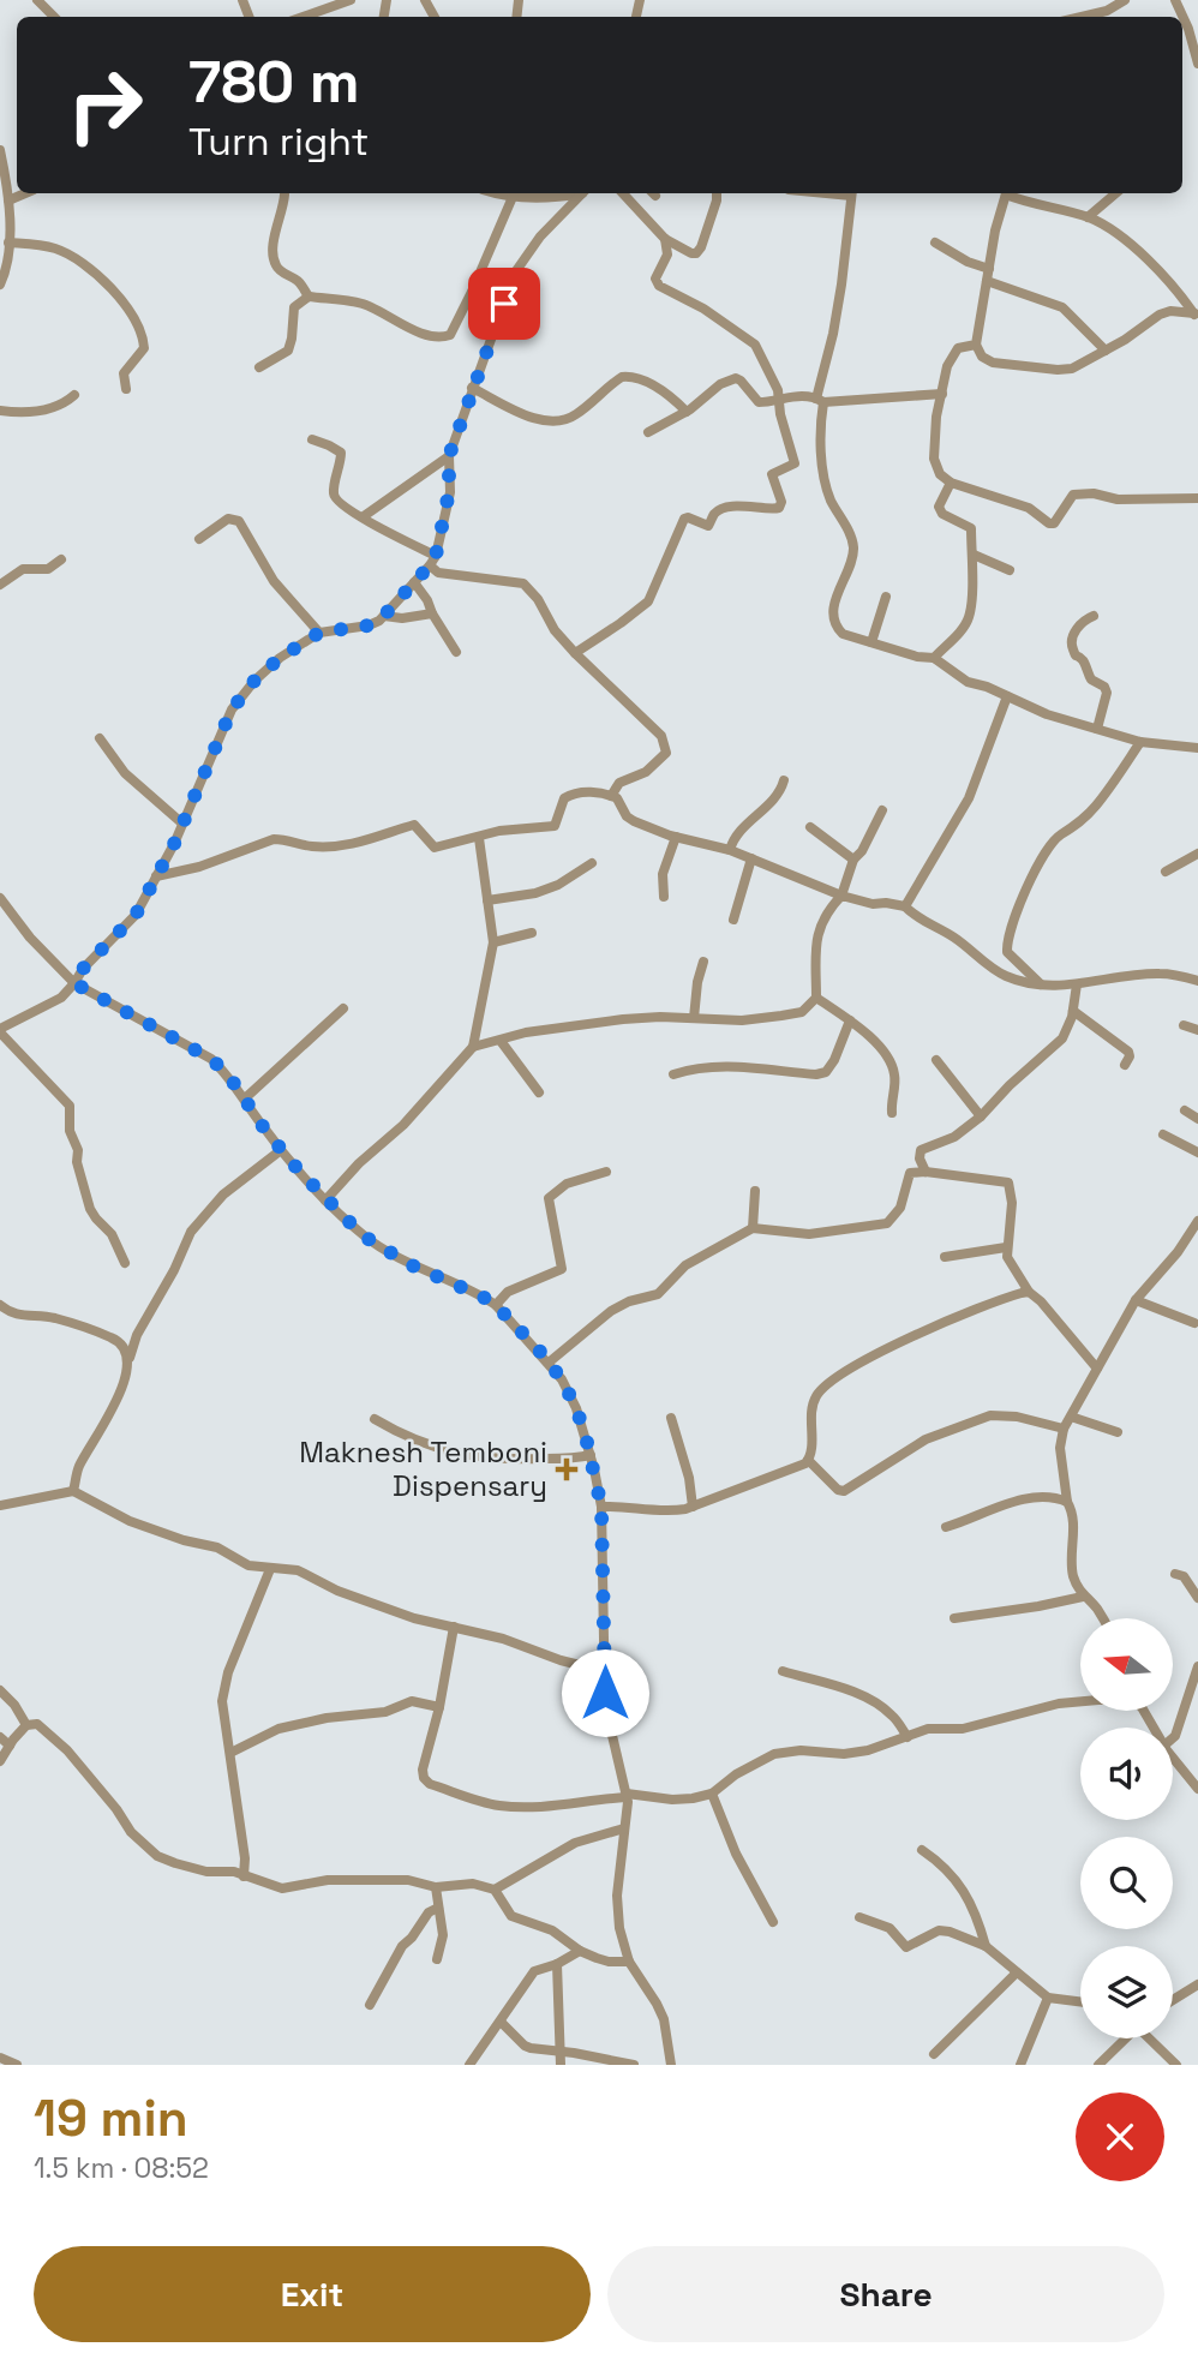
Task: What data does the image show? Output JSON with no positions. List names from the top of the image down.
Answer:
{
  "places": {
    "health": ["Maknesh Temboni Dispensary"]
  },
  "north": "left",
  "page": {
    "turn": ["780 m", "Turn right"],
    "heading": ["19 min", "1.5 km · 08:52"],
    "buttons": ["Exit", "Share"]
  }
}
